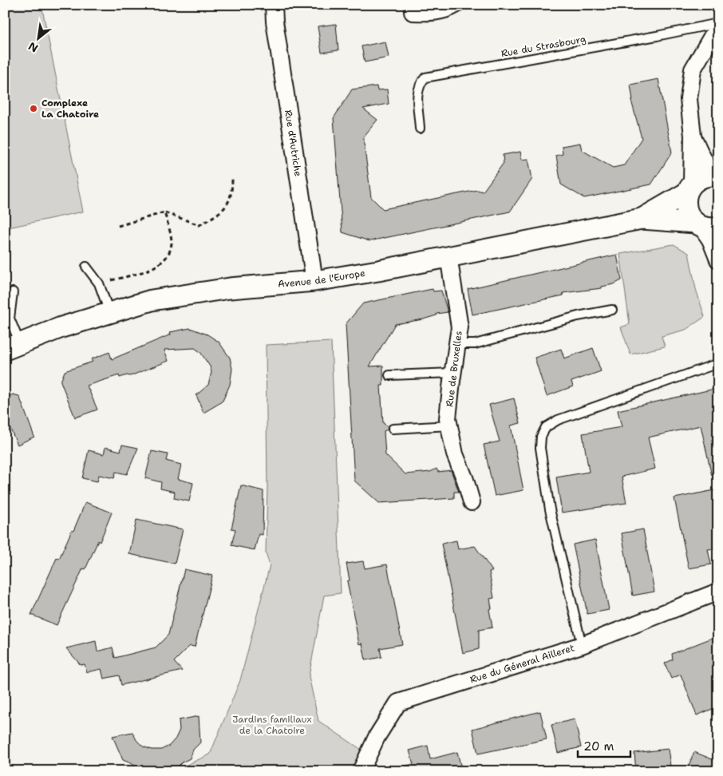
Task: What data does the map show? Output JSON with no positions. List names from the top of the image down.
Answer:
{
  "streets": {
    "street": [
      "Rue d'Autriche",
      "Avenue de l'Europe",
      "Rue de Bruxelles",
      "Rue du Géneral Ailleret"
    ],
    "lane": ["Rue du Strasbourg"]
  },
  "crossings": [
    ["Rue d'Autriche", "Avenue de l'Europe"],
    ["Avenue de l'Europe", "Rue de Bruxelles"]
  ],
  "parks": ["Jardins familiaux de la Chatoire"],
  "places": ["Complexe La Chatoire"],
  "scale_bar": "20 m",
  "north": "bottom left"
}
